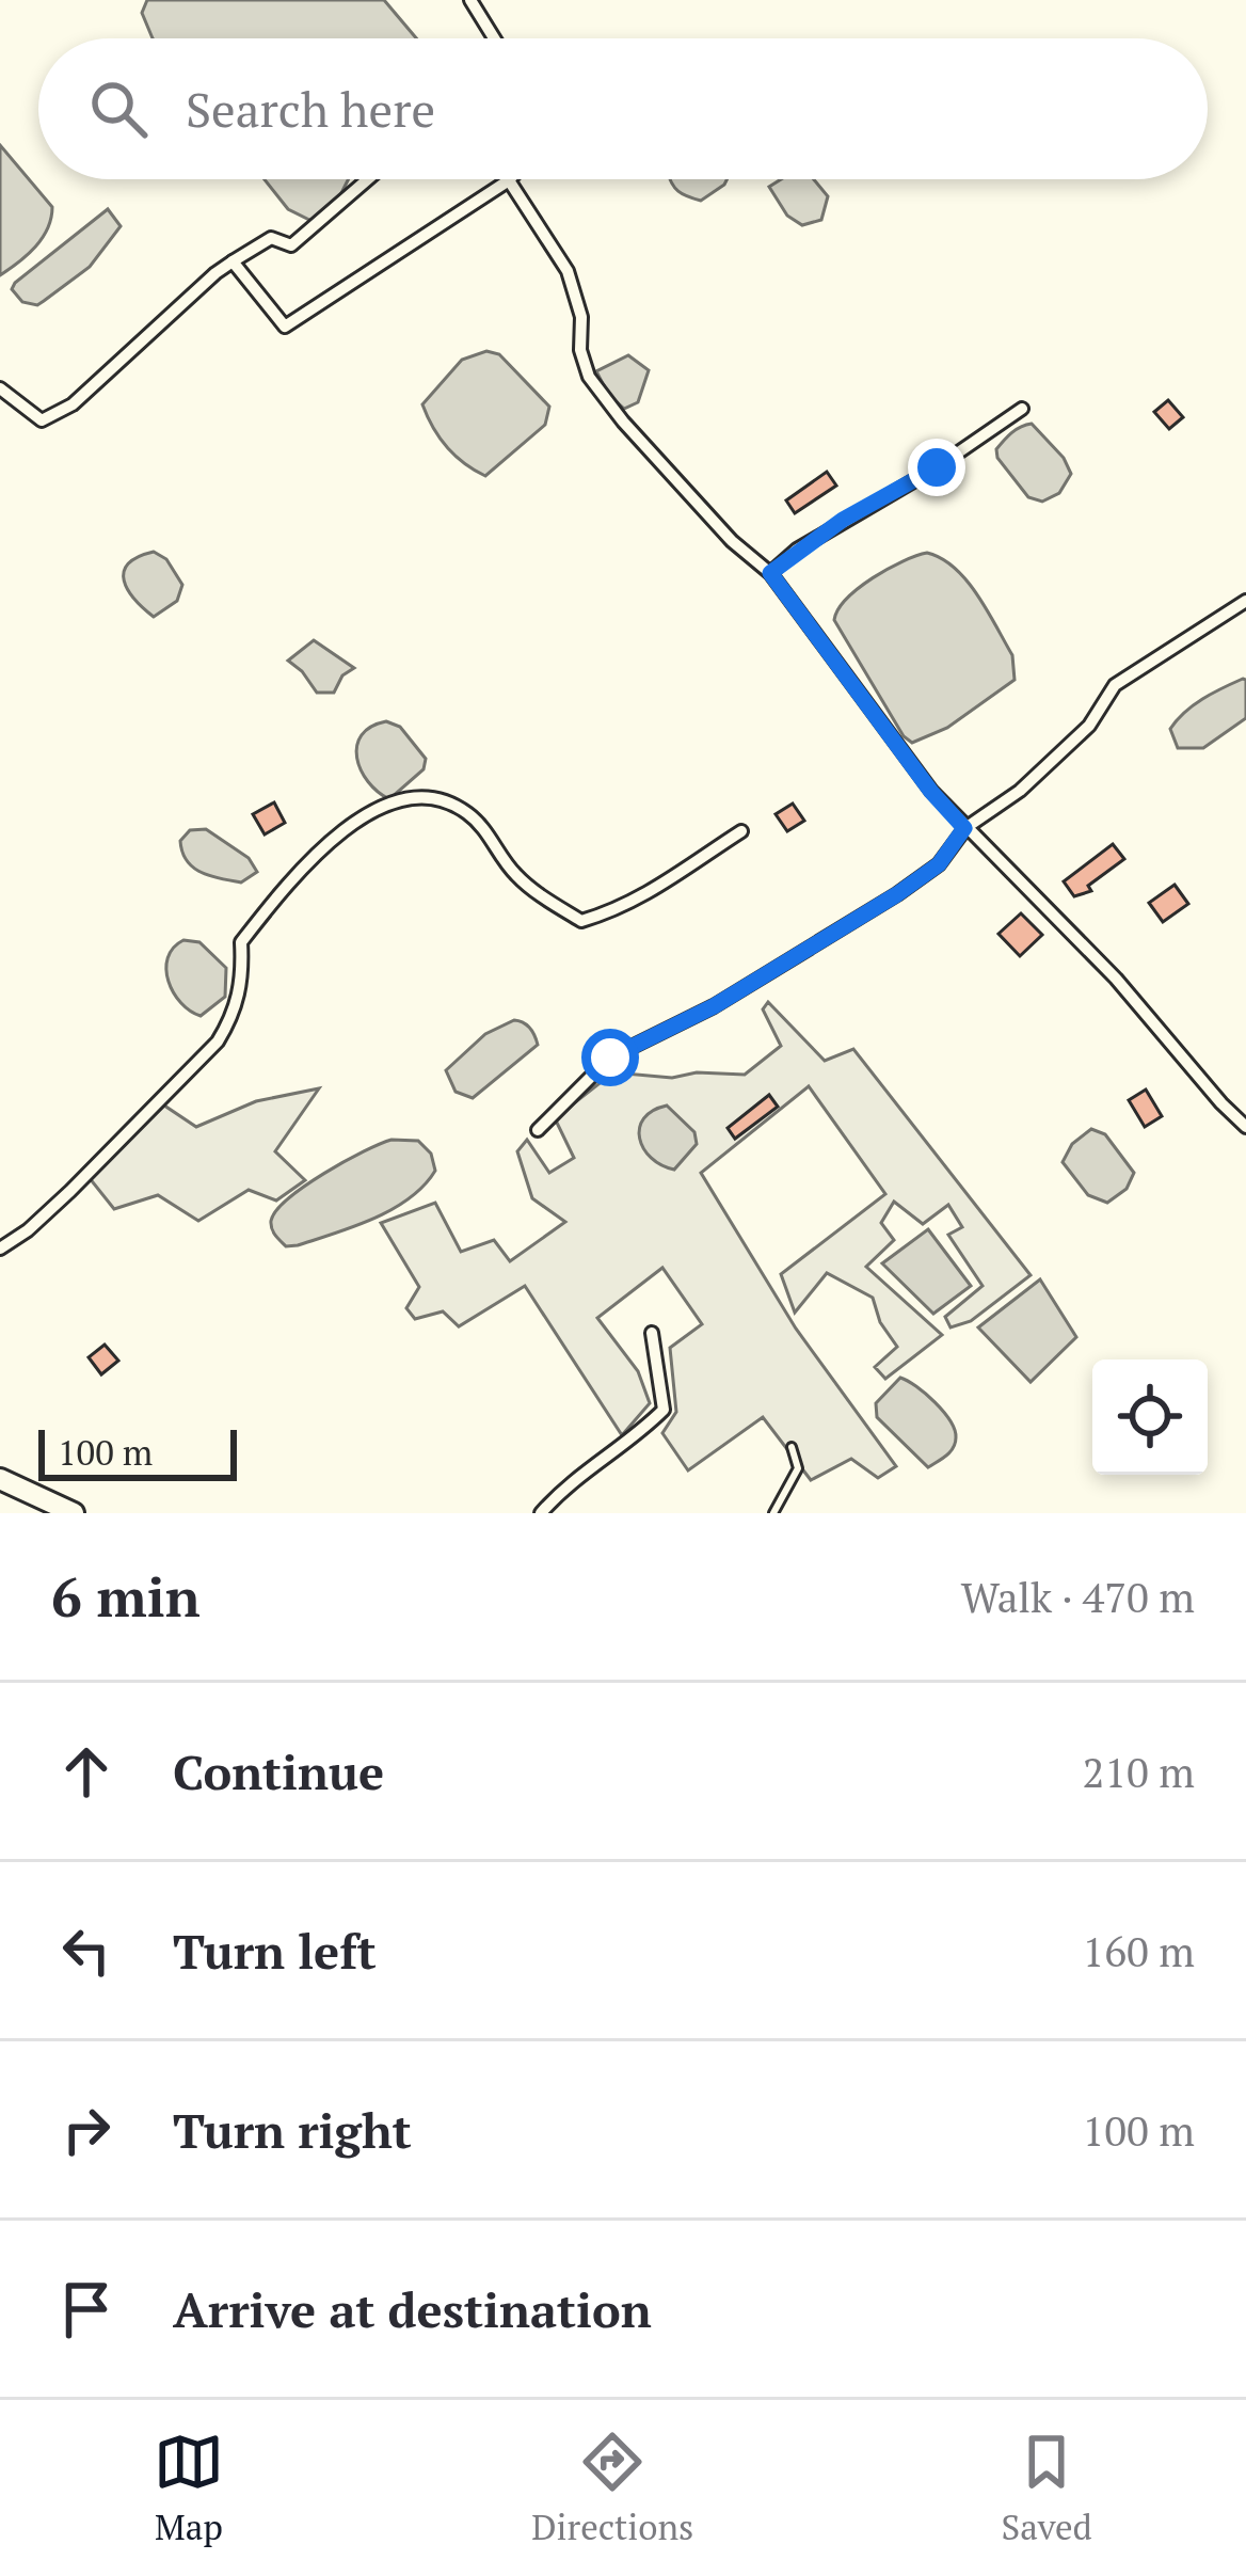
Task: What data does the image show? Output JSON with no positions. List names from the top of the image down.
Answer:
{
  "scale_bar": "100 m",
  "page": {
    "search": "Search here",
    "scale": "100 m",
    "heading": ["6 min", "Walk · 470 m"],
    "list": [
      ["Continue", "210 m"],
      ["Turn left", "160 m"],
      ["Turn right", "100 m"],
      "Arrive at destination"
    ],
    "nav": ["Map", "Directions", "Saved"]
  }
}
